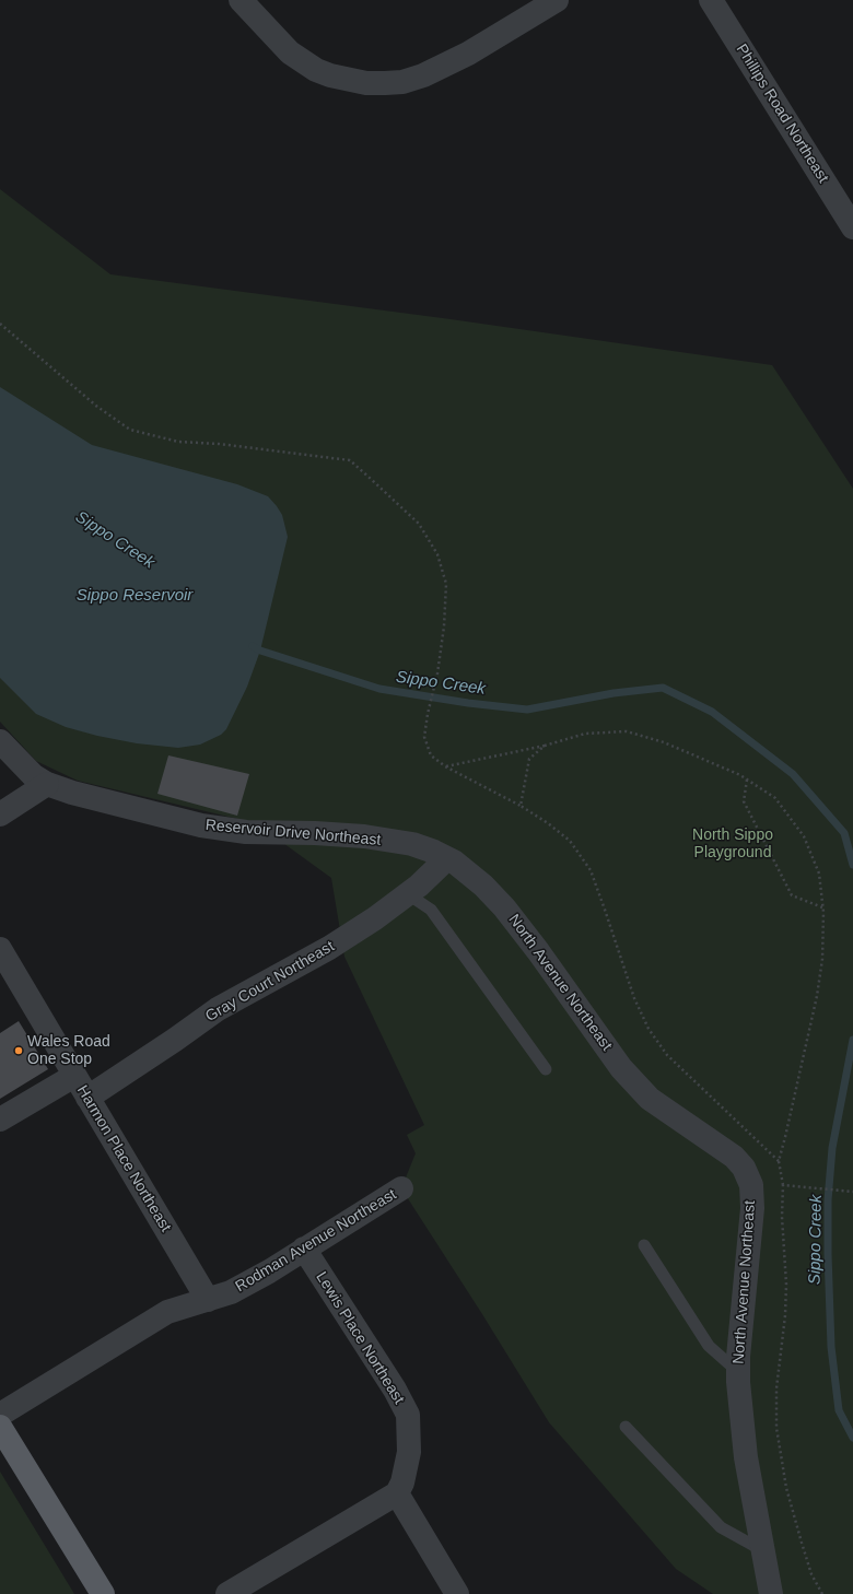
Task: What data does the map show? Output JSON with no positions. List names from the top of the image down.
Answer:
{
  "streets": {
    "street": [
      "Phillips Road Northeast",
      "Reservoir Drive Northeast",
      "Gray Court Northeast",
      "North Avenue Northeast",
      "Harmon Place Northeast",
      "Rodman Avenue Northeast",
      "Lewis Place Northeast"
    ]
  },
  "crossings": [
    ["Reservoir Drive Northeast", "Gray Court Northeast"],
    ["Reservoir Drive Northeast", "North Avenue Northeast"],
    ["Gray Court Northeast", "North Avenue Northeast"],
    ["Gray Court Northeast", "Harmon Place Northeast"],
    ["Harmon Place Northeast", "Rodman Avenue Northeast"],
    ["Rodman Avenue Northeast", "Lewis Place Northeast"]
  ],
  "water": ["Sippo Creek", "Sippo Reservoir"],
  "parks": ["North Sippo Playground"],
  "places": ["Wales Road One Stop"]
}
